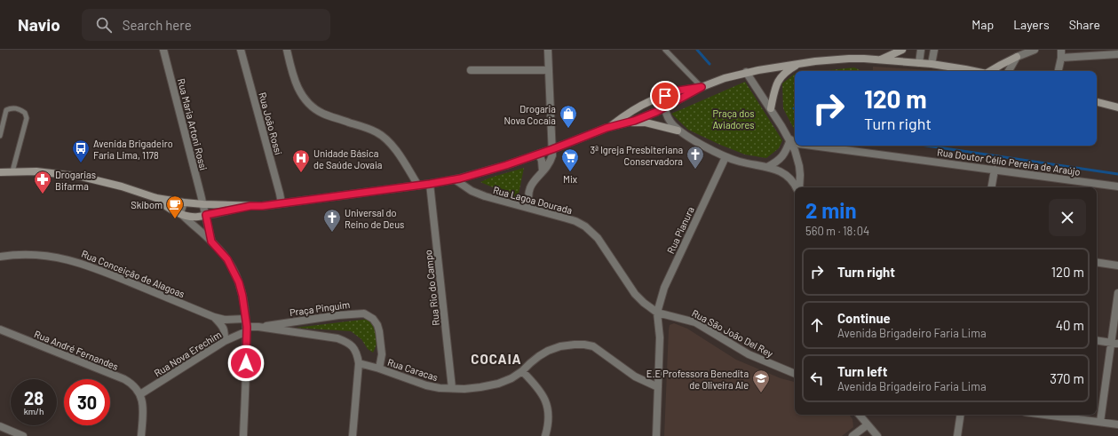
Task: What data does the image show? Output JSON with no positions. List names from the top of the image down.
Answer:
{
  "streets": {
    "street": [
      "Rua João Rossi",
      "Rua Maria Artoni Rossi",
      "Rua Doutor Célio Pereira de Araújo",
      "Rua Lagoa Dourada",
      "Rua Pianura",
      "Rua Conceição de Alagoas",
      "Rua Rio do Campo",
      "Praça Pinguim",
      "Rua São João Del Rey",
      "Rua André Fernandes",
      "Rua Nova Erechim",
      "Rua Caracas"
    ]
  },
  "crossings": [
    ["Rua Lagoa Dourada", "Rua Pianura"],
    ["Rua Lagoa Dourada", "Rua São João Del Rey"],
    ["Rua Pianura", "Rua São João Del Rey"],
    ["Rua Rio do Campo", "Rua Caracas"],
    ["Praça Pinguim", "Rua Nova Erechim"],
    ["Praça Pinguim", "Rua Caracas"],
    ["Rua André Fernandes", "Rua Nova Erechim"],
    ["Rua Nova Erechim", "Rua Caracas"]
  ],
  "districts": ["COCAIA"],
  "parks": ["Praça dos Aviadores"],
  "places": {
    "shop": ["Drogaria Nova Cocaia"],
    "bus stop": ["Avenida Brigadeiro Faria Lima, 1178"],
    "church": ["3ª Igreja Presbiteriana Conservadora", "Universal do Reino de Deus"],
    "supermarket": ["Mix"],
    "hospital": ["Unidade Básica de Saúde Jovaia"],
    "pharmacy": ["Drogarias Bifarma"],
    "cafe": ["Skibom"],
    "school or university": ["E.E Professora Benedita de Oliveira Ale"]
  },
  "page": {
    "header": "Navio",
    "search": "Search here",
    "nav": ["Map", "Layers", "Share"],
    "turn": ["120 m", "Turn right"],
    "heading": ["2 min", "560 m · 18:04"],
    "list": [
      {
        "name": "Turn right",
        "value": "120 m"
      },
      {
        "name": "Continue",
        "note": "Avenida Brigadeiro Faria Lima",
        "value": "40 m"
      },
      {
        "name": "Turn left",
        "note": "Avenida Brigadeiro Faria Lima",
        "value": "370 m"
      }
    ],
    "speed": "28 km/h",
    "limit": "30"
  }
}
